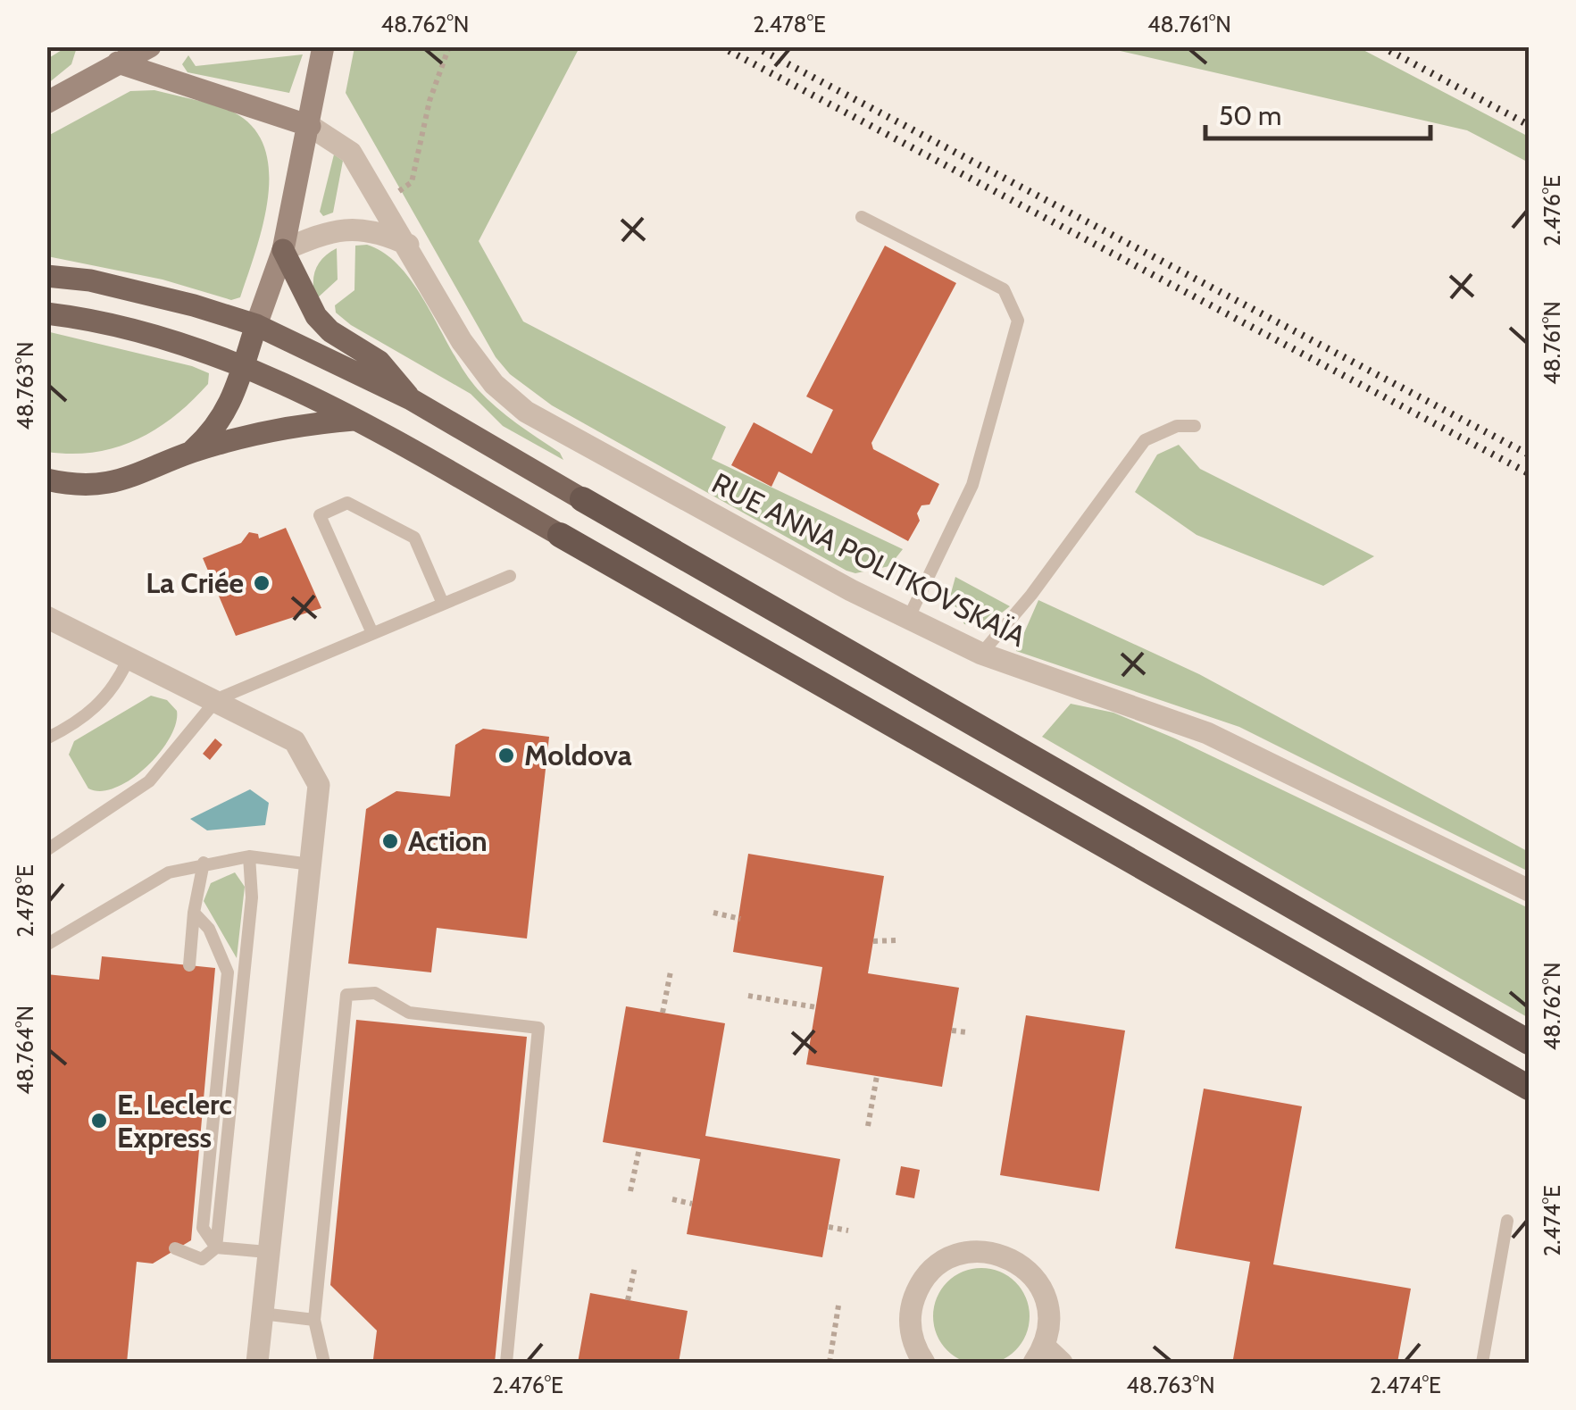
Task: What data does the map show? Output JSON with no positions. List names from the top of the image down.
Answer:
{
  "streets": {
    "street": ["RUE ANNA POLITKOVSKAÏA"]
  },
  "places": [
    "La Criée",
    "Moldova",
    "Action",
    "E. Leclerc Express"
  ],
  "scale_bar": "50 m",
  "coordinates": [
    "48.762°N",
    "2.478°E",
    "48.761°N",
    "2.476°E",
    "48.763°N",
    "48.764°N",
    "2.474°E"
  ]
}
